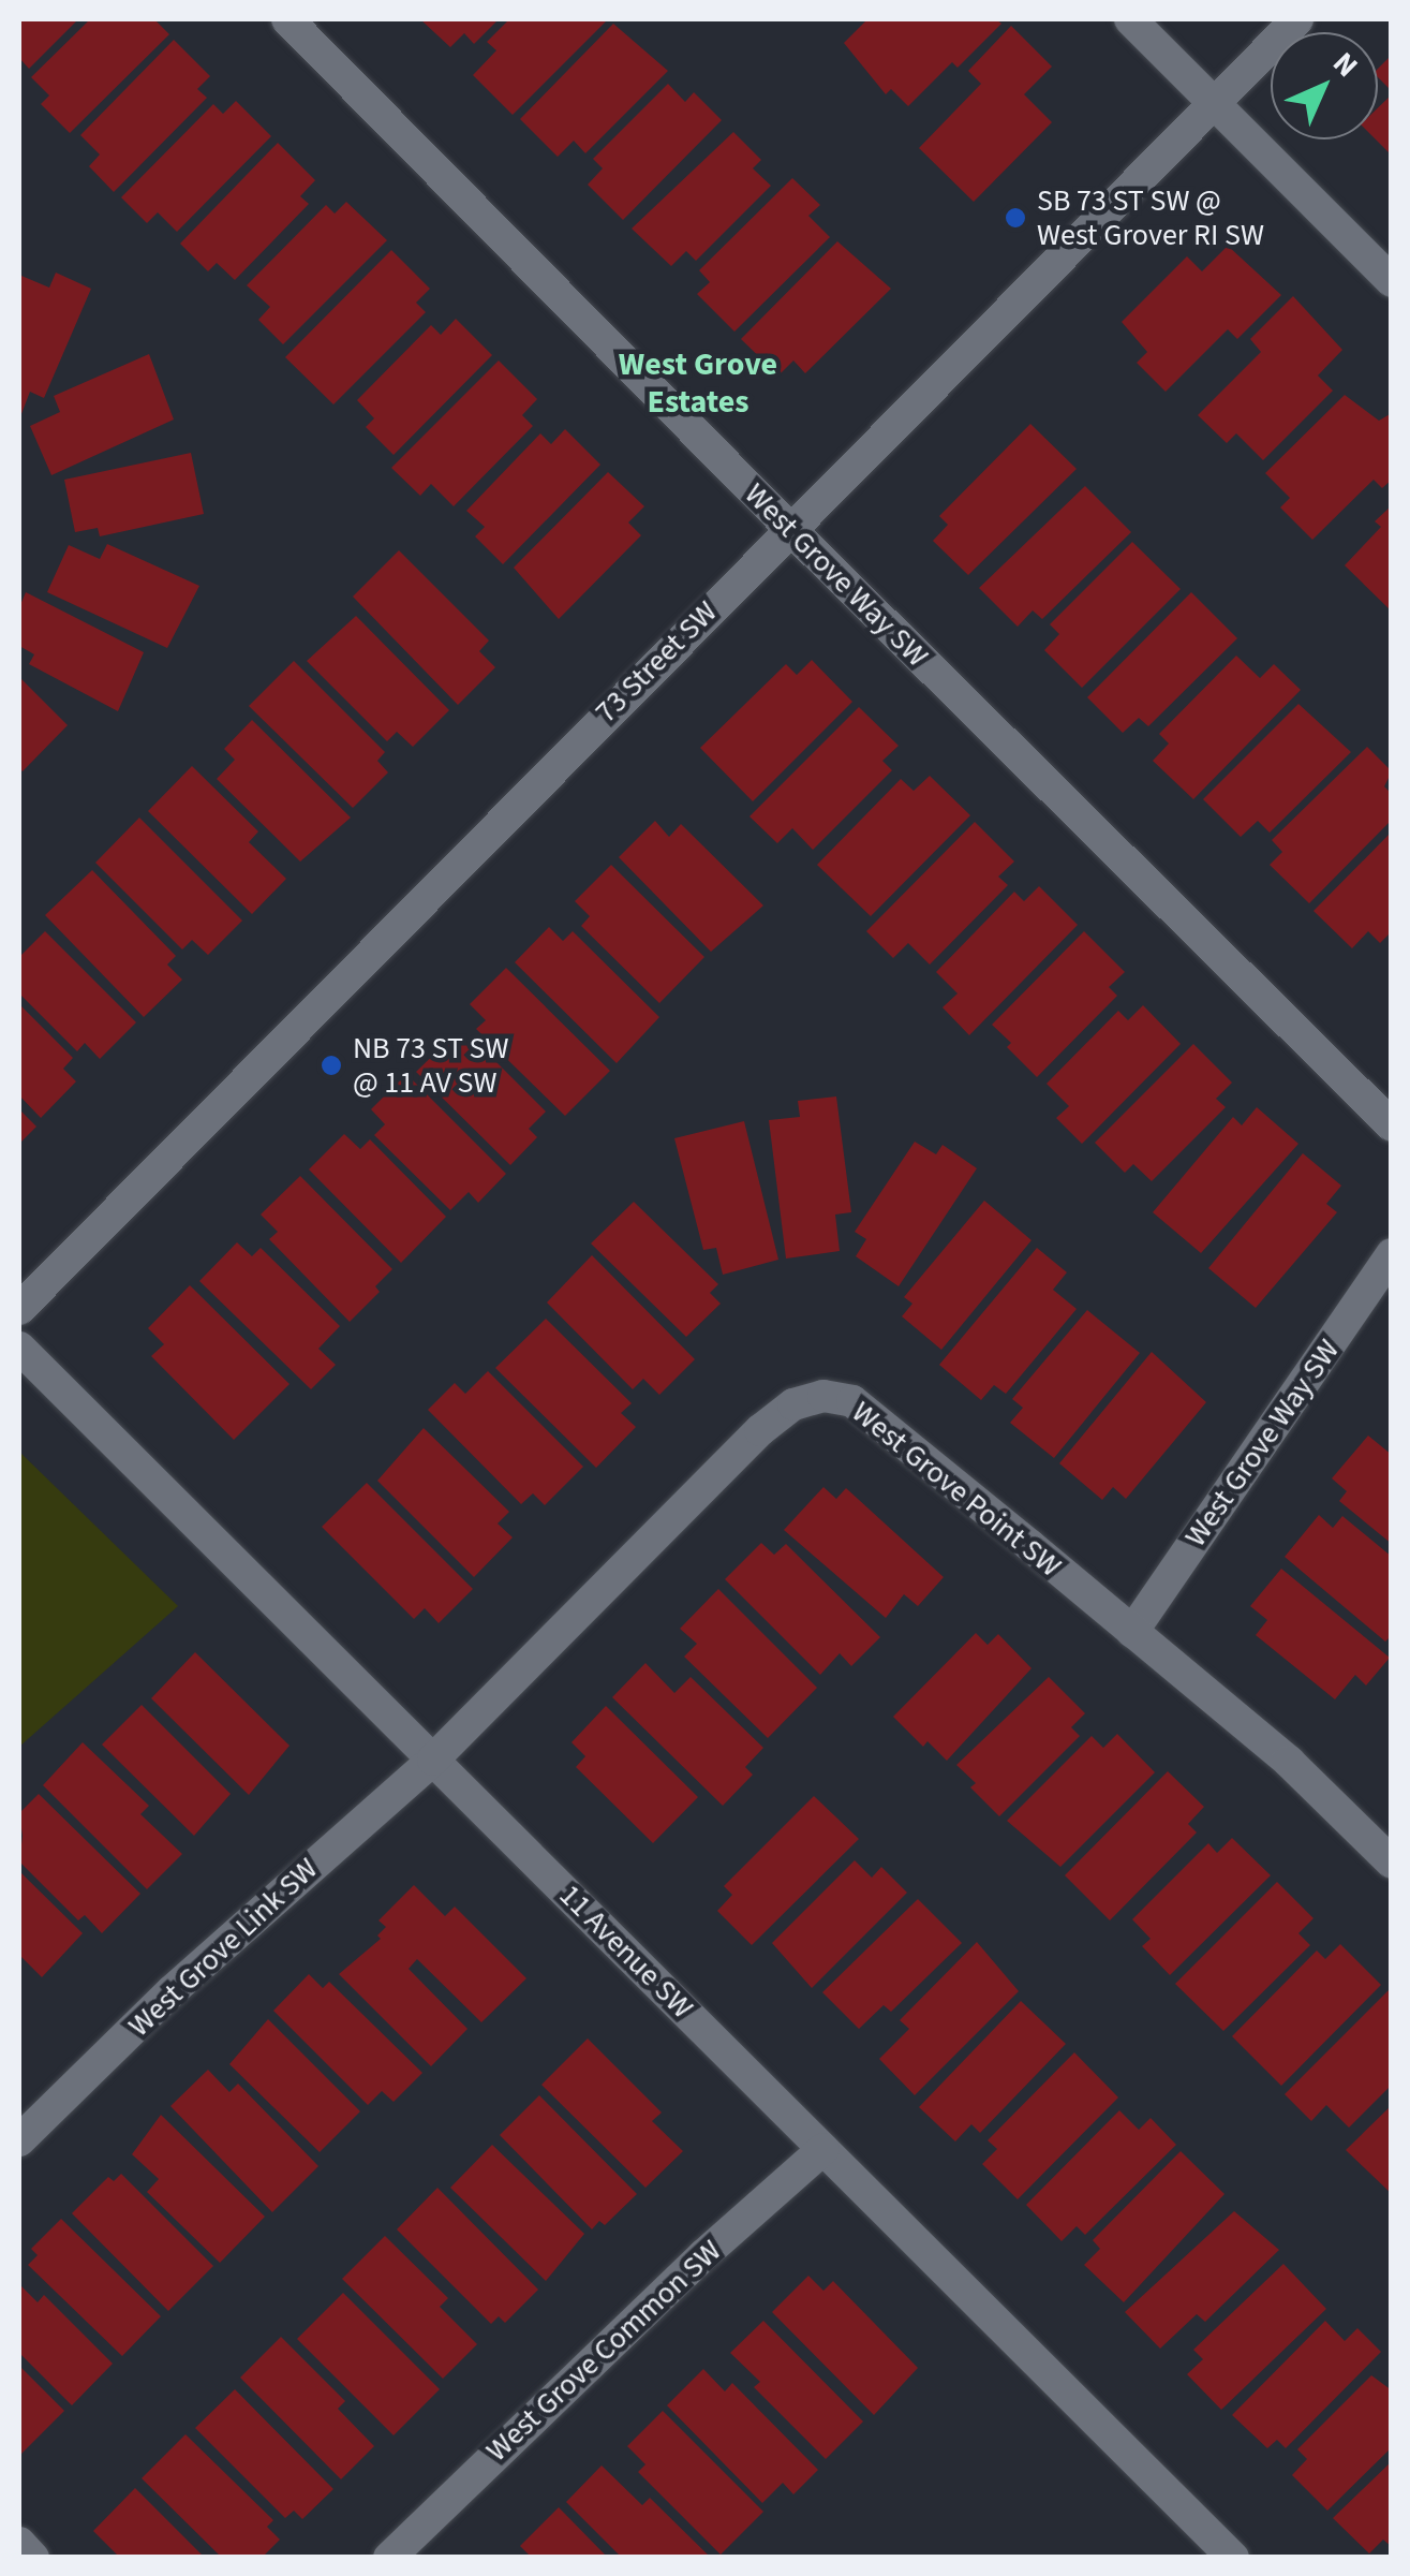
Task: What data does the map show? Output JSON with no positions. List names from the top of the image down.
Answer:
{
  "streets": {
    "street": [
      "West Grove Way SW",
      "73 Street SW",
      "West Grove Point SW",
      "West Grove Link SW",
      "11 Avenue SW",
      "West Grove Common SW"
    ]
  },
  "crossings": [
    ["West Grove Way SW", "73 Street SW"],
    ["West Grove Way SW", "West Grove Point SW"],
    ["West Grove Point SW", "West Grove Link SW"],
    ["West Grove Point SW", "11 Avenue SW"],
    ["West Grove Link SW", "11 Avenue SW"],
    ["11 Avenue SW", "West Grove Common SW"]
  ],
  "districts": ["West Grove Estates"],
  "places": ["SB 73 ST SW @ West Grover RI SW", "NB 73 ST SW @ 11 AV SW"],
  "north": "top right"
}
